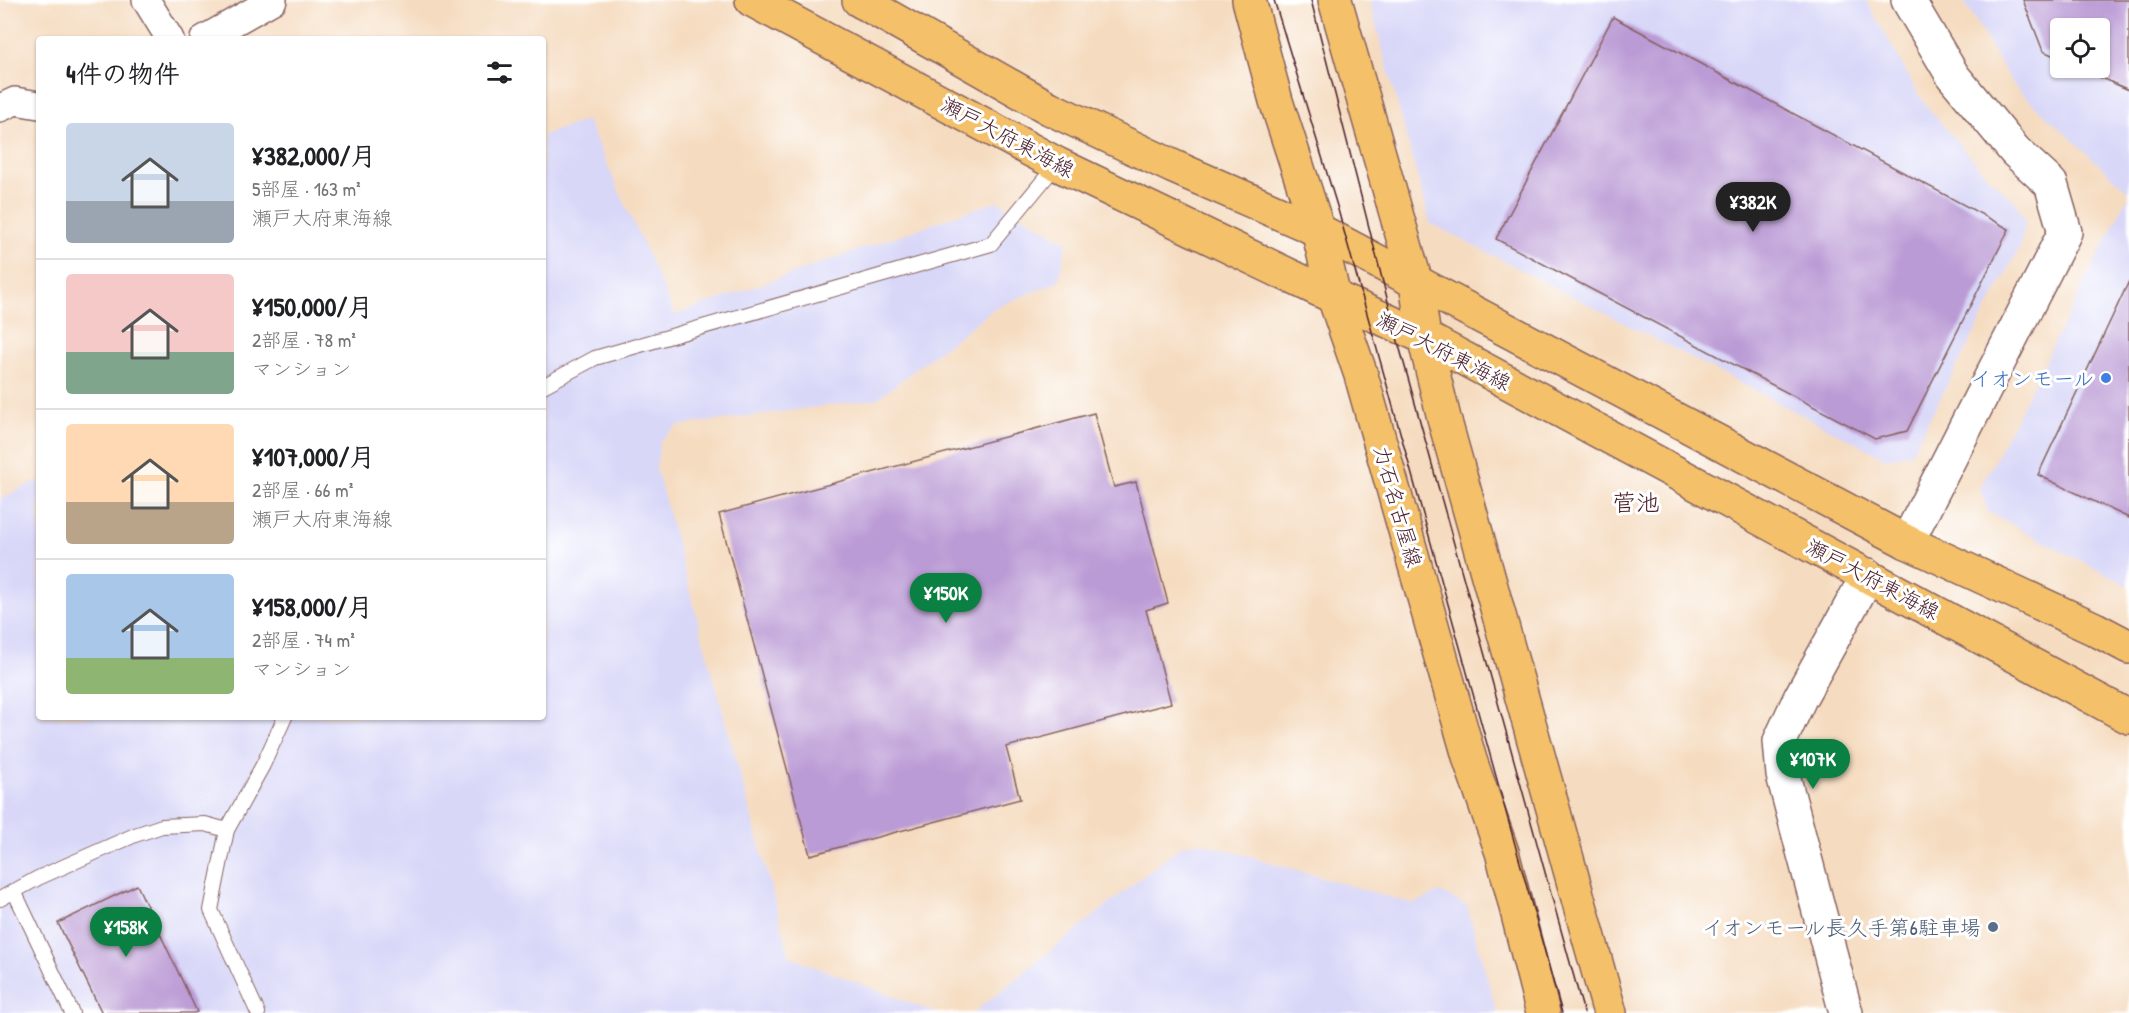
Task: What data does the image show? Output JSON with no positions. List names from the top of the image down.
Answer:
{
  "streets": {
    "main road": ["瀬戸大府東海線", "力石名古屋線"]
  },
  "crossings": [
    ["瀬戸大府東海線", "力石名古屋線"]
  ],
  "districts": ["菅池"],
  "places": ["イオンモール", "イオンモール長久手第6駐車場"],
  "page": {
    "heading": "4件の物件",
    "list": [
      {
        "name": "¥382,000/月",
        "note": "5部屋 · 163 m² · 瀬戸大府東海線"
      },
      {
        "name": "¥150,000/月",
        "note": "2部屋 · 78 m² · マンション"
      },
      {
        "name": "¥107,000/月",
        "note": "2部屋 · 66 m² · 瀬戸大府東海線"
      },
      {
        "name": "¥158,000/月",
        "note": "2部屋 · 74 m² · マンション"
      }
    ],
    "price": [
      "¥382K",
      "¥150K",
      "¥107K",
      "¥158K"
    ]
  }
}
